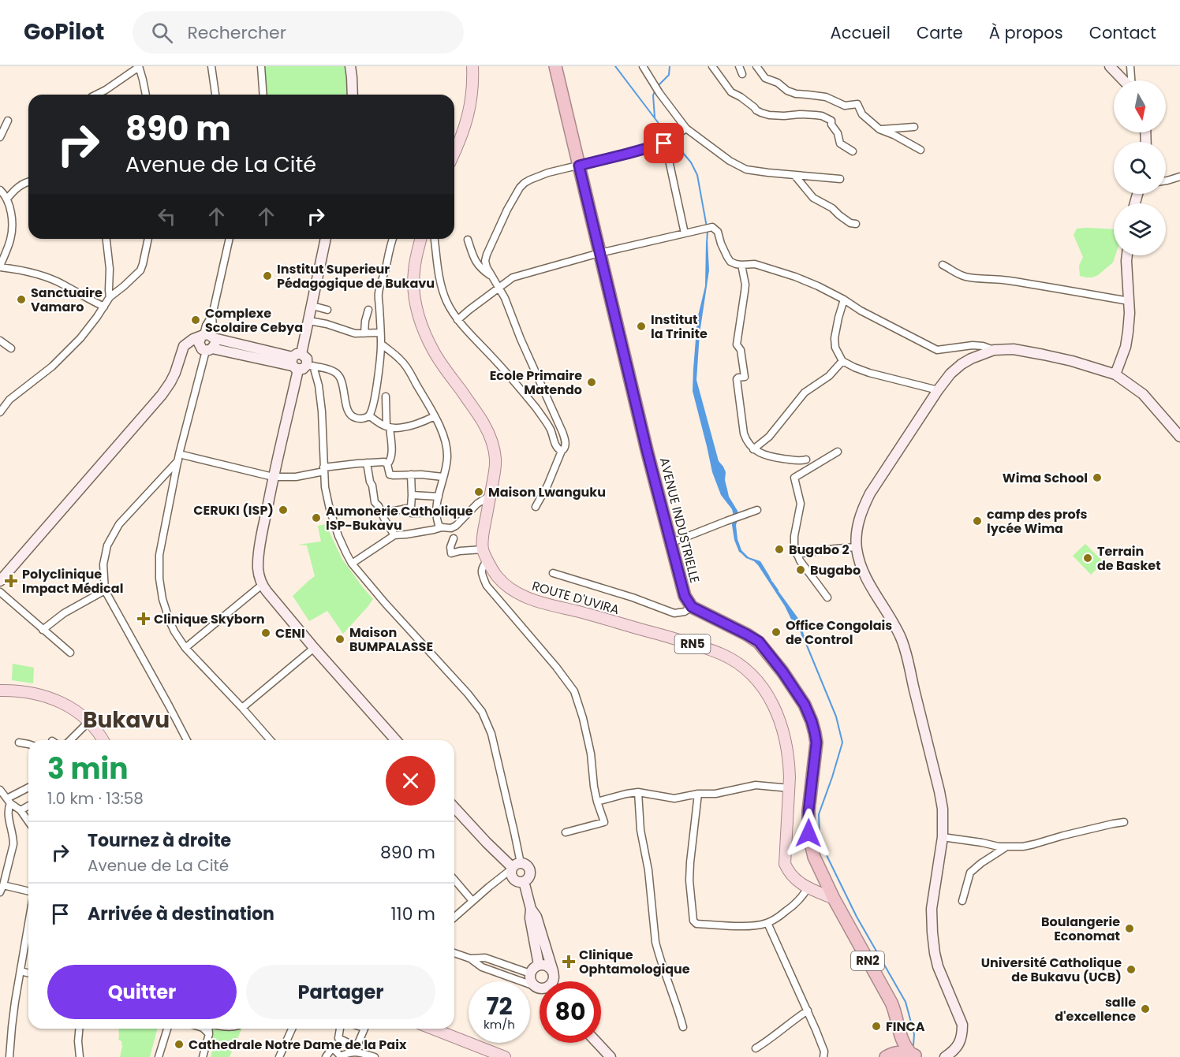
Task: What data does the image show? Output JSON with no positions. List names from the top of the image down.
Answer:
{
  "streets": {
    "highway": ["AVENUE INDUSTRIELLE", "RN2"],
    "main road": ["ROUTE D'UVIRA", "RN5"]
  },
  "crossings": [
    ["AVENUE INDUSTRIELLE", "RN2"],
    ["ROUTE D'UVIRA", "RN2"]
  ],
  "districts": ["Bukavu"],
  "places": {
    "other": [
      "Institut Superieur Pédagogique de Bukavu",
      "Sanctuaire Vamaro",
      "Complexe Scolaire Cebya",
      "Institut la Trinite",
      "Ecole Primaire Matendo",
      "Wima School",
      "Maison Lwanguku",
      "CERUKI (ISP)",
      "Aumonerie Catholique ISP-Bukavu",
      "camp des profs lycée Wima",
      "Bugabo 2",
      "Terrain de Basket",
      "Bugabo",
      "Office Congolais de Control",
      "CENI",
      "Maison BUMPALASSE",
      "Boulangerie Economat",
      "Université Catholique de Bukavu (UCB)",
      "salle d'excellence",
      "FINCA",
      "Cathedrale Notre Dame de la Paix"
    ],
    "health": ["Polyclinique Impact Médical", "Clinique Skyborn", "Clinique Ophtamologique"]
  },
  "north": "bottom",
  "page": {
    "header": "GoPilot",
    "search": "Rechercher",
    "nav": [
      "Accueil",
      "Carte",
      "À propos",
      "Contact"
    ],
    "turn": ["890 m", "Avenue de La Cité"],
    "heading": ["3 min", "1.0 km · 13:58"],
    "list": [
      {
        "name": "Tournez à droite",
        "note": "Avenue de La Cité",
        "value": "890 m"
      },
      {
        "name": "Arrivée à destination",
        "value": "110 m"
      }
    ],
    "buttons": ["Quitter", "Partager"],
    "speed": "72 km/h",
    "limit": "80"
  }
}
